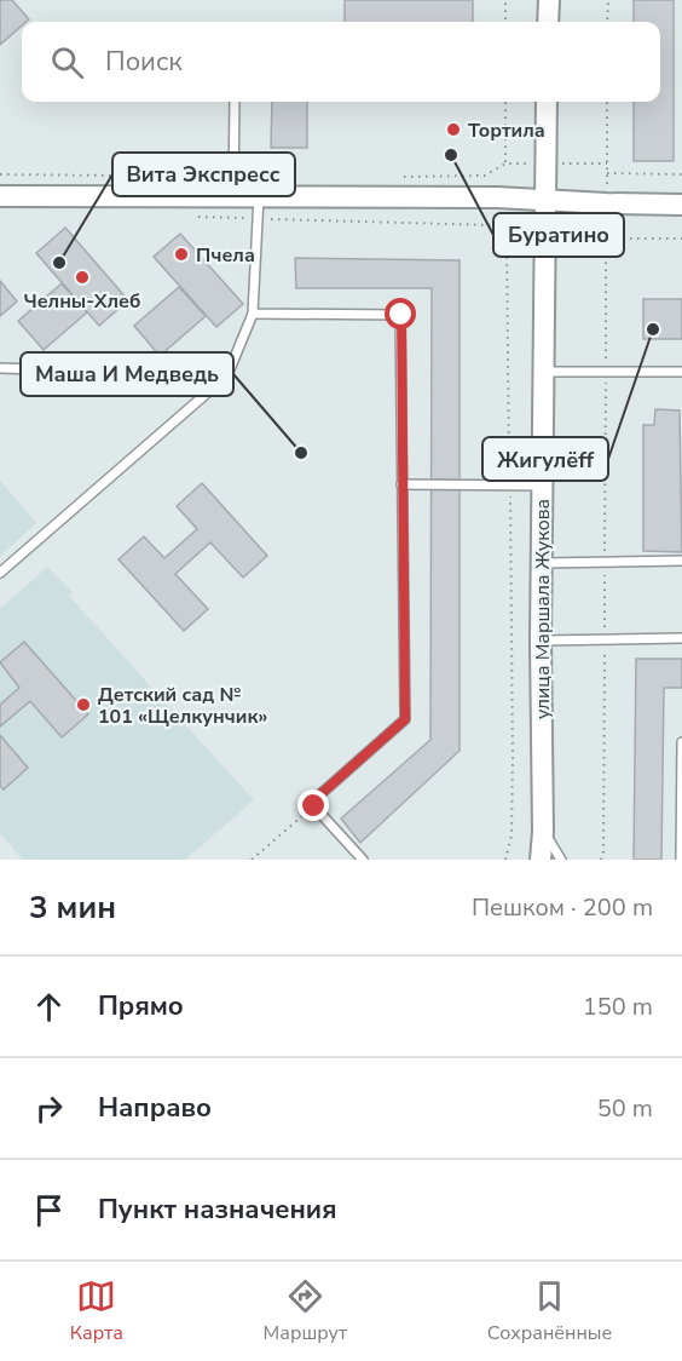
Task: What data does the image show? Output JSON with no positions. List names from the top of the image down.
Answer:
{
  "streets": {
    "street": ["улица Маршала Жукова"]
  },
  "places": [
    "Тортила",
    "Буратино",
    "Пчела",
    "Вита Экспресс",
    "Челны-Хлеб",
    "Жигулёff",
    "Маша И Медведь",
    "Детский сад № 101 «Щелкунчик»"
  ],
  "page": {
    "search": "Поиск",
    "heading": ["3 мин", "Пешком · 200 m"],
    "list": [
      ["Прямо", "150 m"],
      ["Направо", "50 m"],
      "Пункт назначения"
    ],
    "nav": ["Карта", "Маршрут", "Сохранённые"]
  }
}
